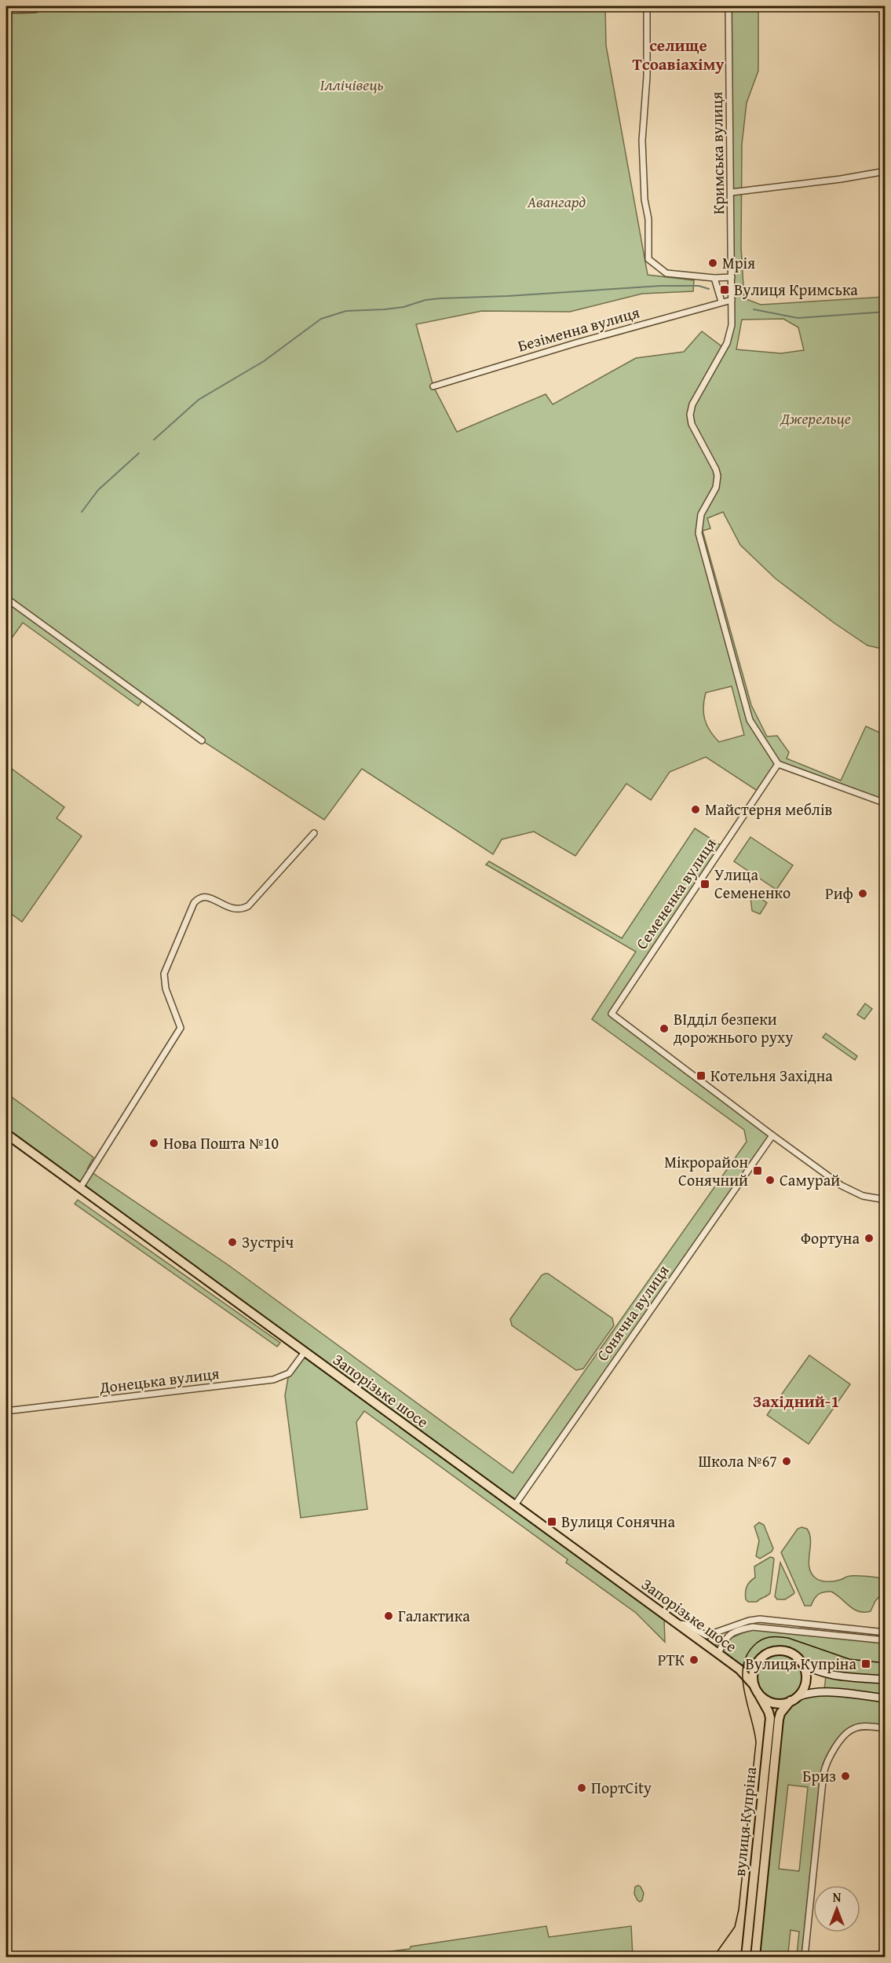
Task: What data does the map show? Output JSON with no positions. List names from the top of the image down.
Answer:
{
  "streets": {
    "main road": ["Запорізьке шосе", "вулиця Купріна"],
    "street": [
      "Кримська вулиця",
      "Безіменна вулиця",
      "Семененка вулиця",
      "Сонячна вулиця",
      "Донецька вулиця"
    ]
  },
  "crossings": [
    ["Кримська вулиця", "Безіменна вулиця"],
    ["Кримська вулиця", "Семененка вулиця"],
    ["Семененка вулиця", "Сонячна вулиця"],
    ["Сонячна вулиця", "Запорізьке шосе"],
    ["Донецька вулиця", "Запорізьке шосе"],
    ["Запорізьке шосе", "вулиця Купріна"]
  ],
  "districts": ["селище Тсоавiахiму", "Західний-1"],
  "parks": ["Іллічівець", "Авангард", "Джерельце"],
  "places": {
    "other": [
      "Мрія",
      "Майстерня меблів",
      "Риф",
      "ВІдділ безпеки дорожнього руху",
      "Нова Пошта №10",
      "Самурай",
      "Фортуна",
      "Зустріч",
      "Школа №67",
      "Галактика",
      "РТК",
      "Бриз",
      "ПортCity"
    ],
    "transit": [
      "Вулиця Кримська",
      "Улица Семененко",
      "Котельня Західна",
      "Мікрорайон Сонячний",
      "Вулиця Сонячна",
      "Вулиця Купріна"
    ]
  },
  "north": "top"
}
